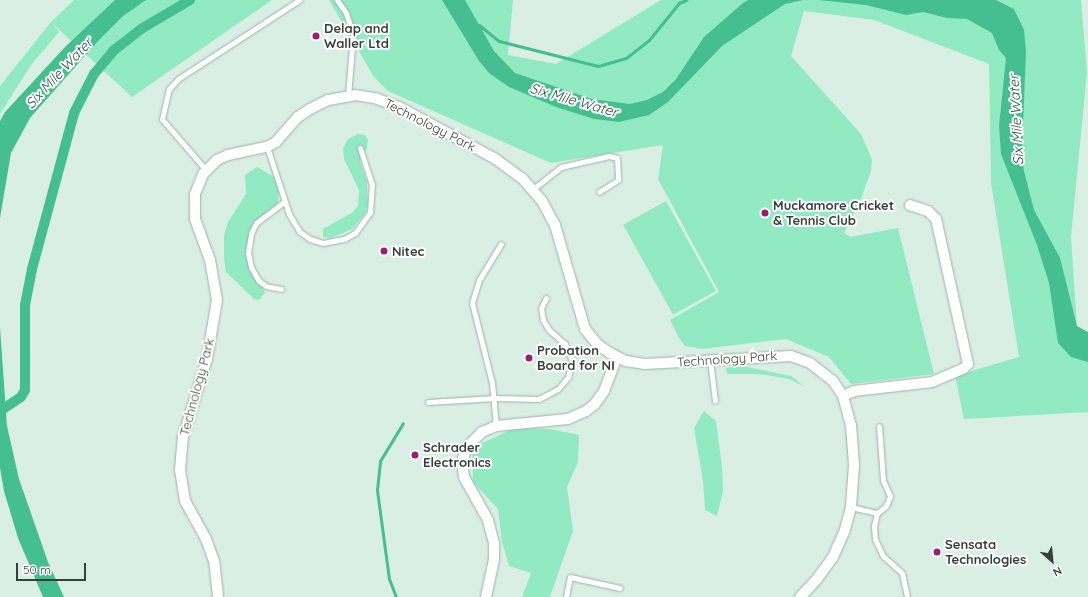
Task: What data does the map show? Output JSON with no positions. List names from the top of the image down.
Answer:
{
  "streets": {
    "street": ["Technology Park"]
  },
  "water": ["Six Mile Water"],
  "places": [
    "Delap and Waller Ltd",
    "Muckamore Cricket & Tennis Club",
    "Nitec",
    "Probation Board for NI",
    "Schrader Electronics",
    "Sensata Technologies"
  ],
  "scale_bar": "50 m",
  "north": "bottom right"
}
